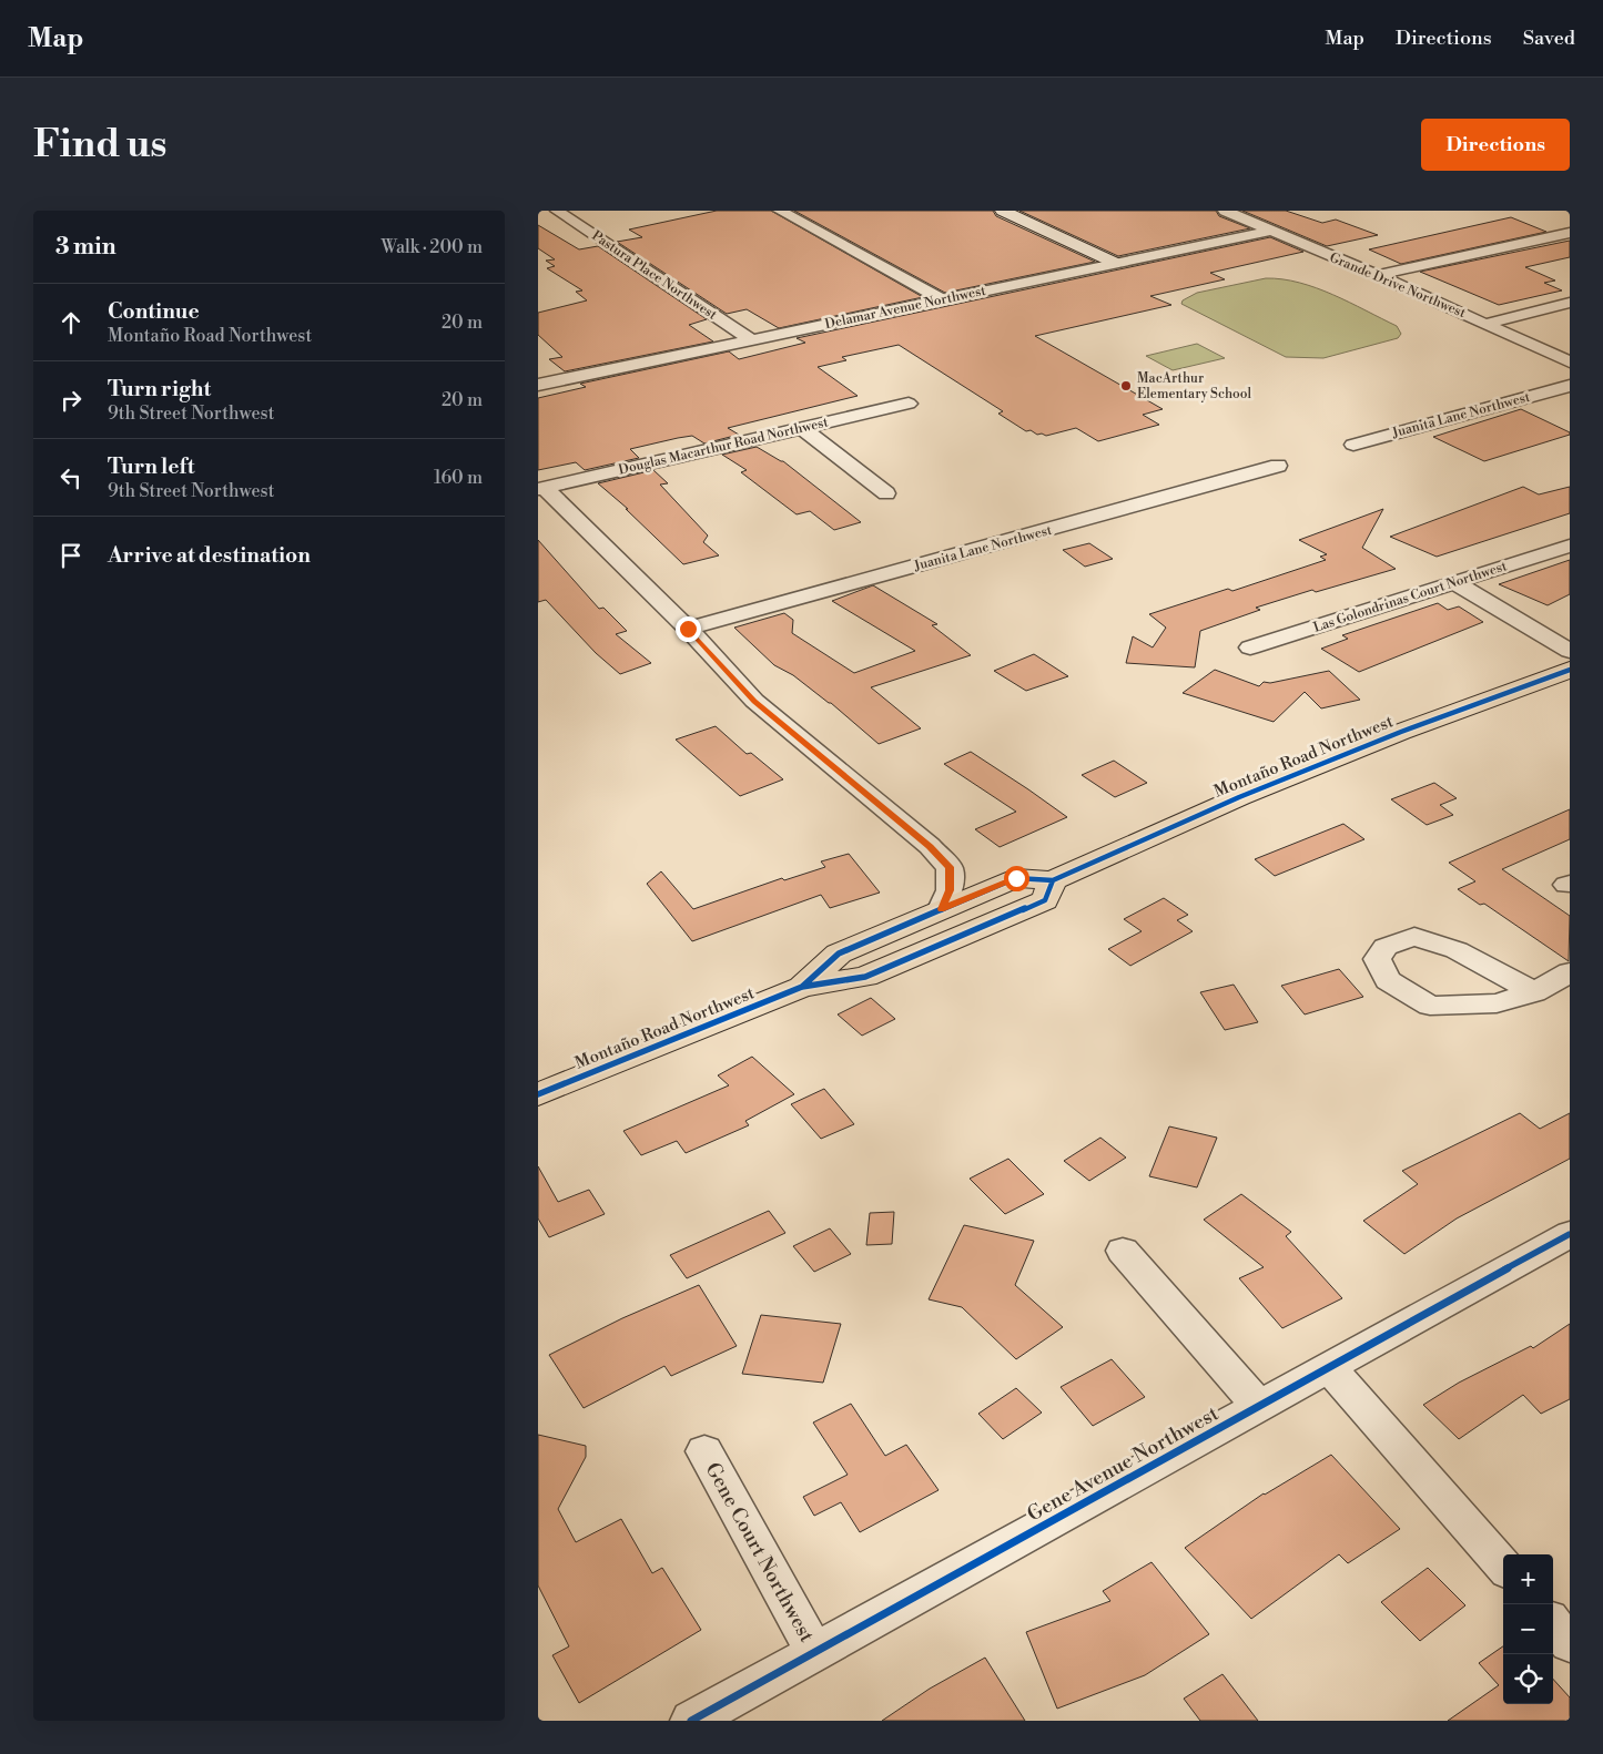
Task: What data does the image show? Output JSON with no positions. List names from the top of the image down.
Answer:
{
  "streets": {
    "main road": ["Montaño Road Northwest"],
    "street": [
      "Pastura Place Northwest",
      "Grande Drive Northwest",
      "Delamar Avenue Northwest",
      "Juanita Lane Northwest",
      "Douglas Macarthur Road Northwest",
      "Las Golondrinas Court Northwest",
      "Gene Avenue Northwest",
      "Gene Court Northwest"
    ]
  },
  "crossings": [
    ["Pastura Place Northwest", "Delamar Avenue Northwest"],
    ["Grande Drive Northwest", "Delamar Avenue Northwest"],
    ["Gene Avenue Northwest", "Gene Court Northwest"]
  ],
  "places": ["MacArthur Elementary School"],
  "page": {
    "header": "Map",
    "nav": ["Map", "Directions", "Saved"],
    "buttons": "Directions",
    "title": "Find us",
    "heading": ["3 min", "Walk · 200 m"],
    "list": [
      ["Continue", "Montaño Road Northwest", "20 m"],
      ["Turn right", "9th Street Northwest", "20 m"],
      ["Turn left", "9th Street Northwest", "160 m"],
      "Arrive at destination"
    ],
    "map_buttons": ["+", "−"]
  }
}
